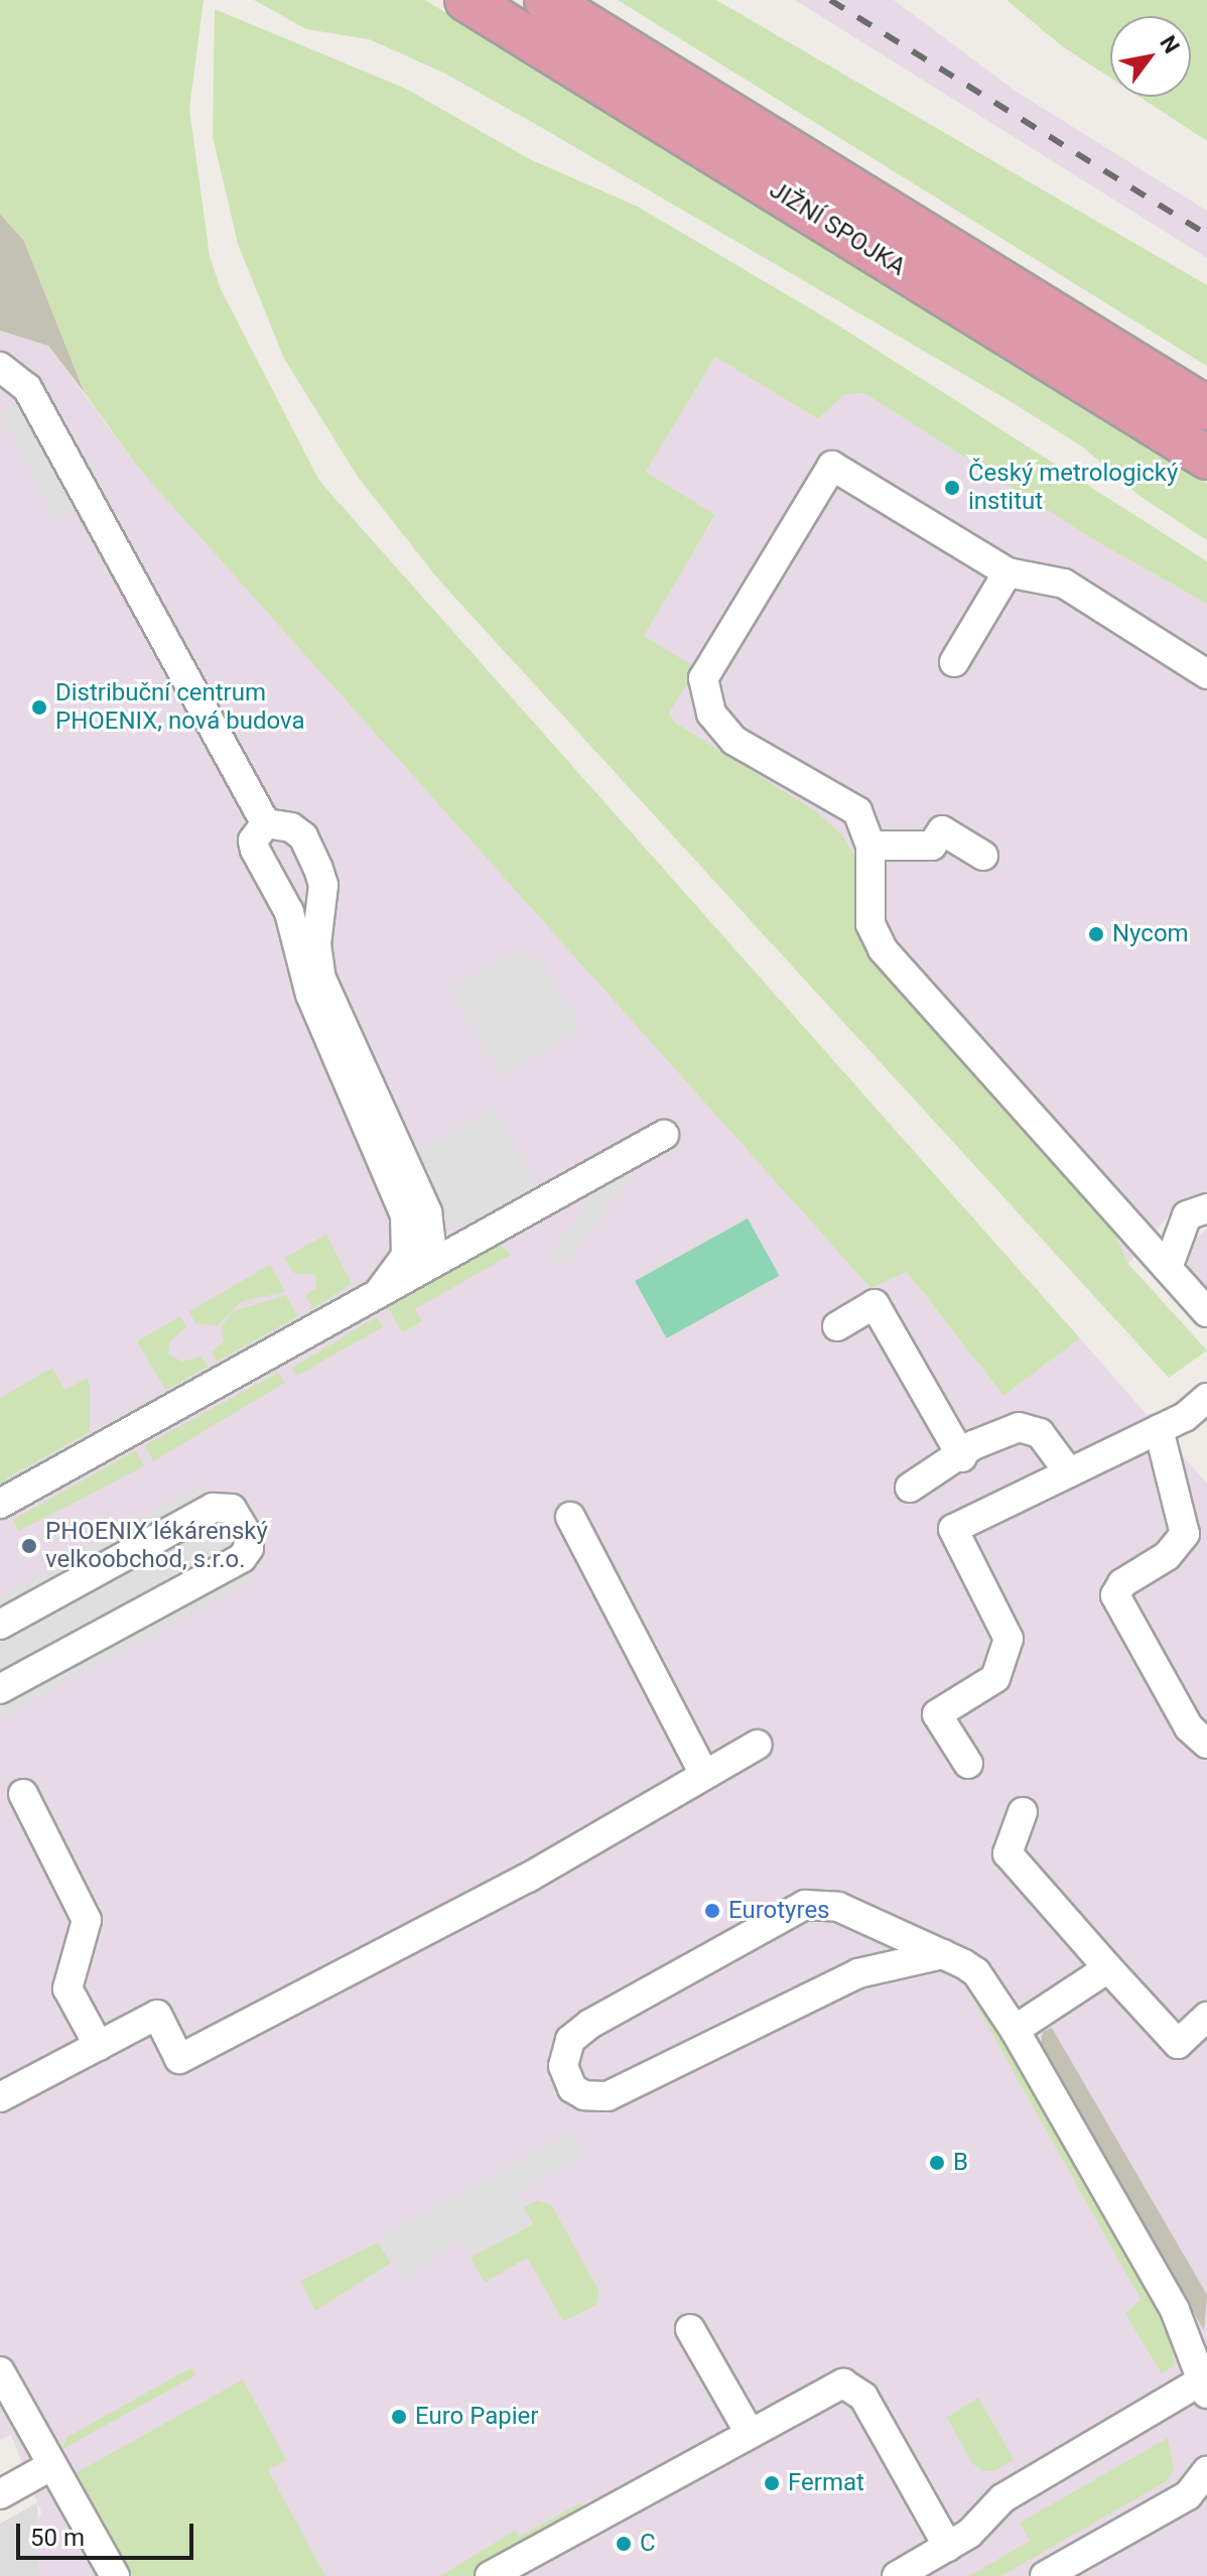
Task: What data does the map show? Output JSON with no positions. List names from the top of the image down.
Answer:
{
  "streets": {
    "highway": ["JIŽNÍ SPOJKA"]
  },
  "places": [
    "Český metrologický institut",
    "Distribuční centrum PHOENIX, nová budova",
    "Nycom",
    "PHOENIX lékárenský velkoobchod, s.r.o.",
    "Eurotyres",
    "B",
    "Euro Papier",
    "Fermat",
    "C"
  ],
  "scale_bar": "50 m",
  "north": "top right"
}
